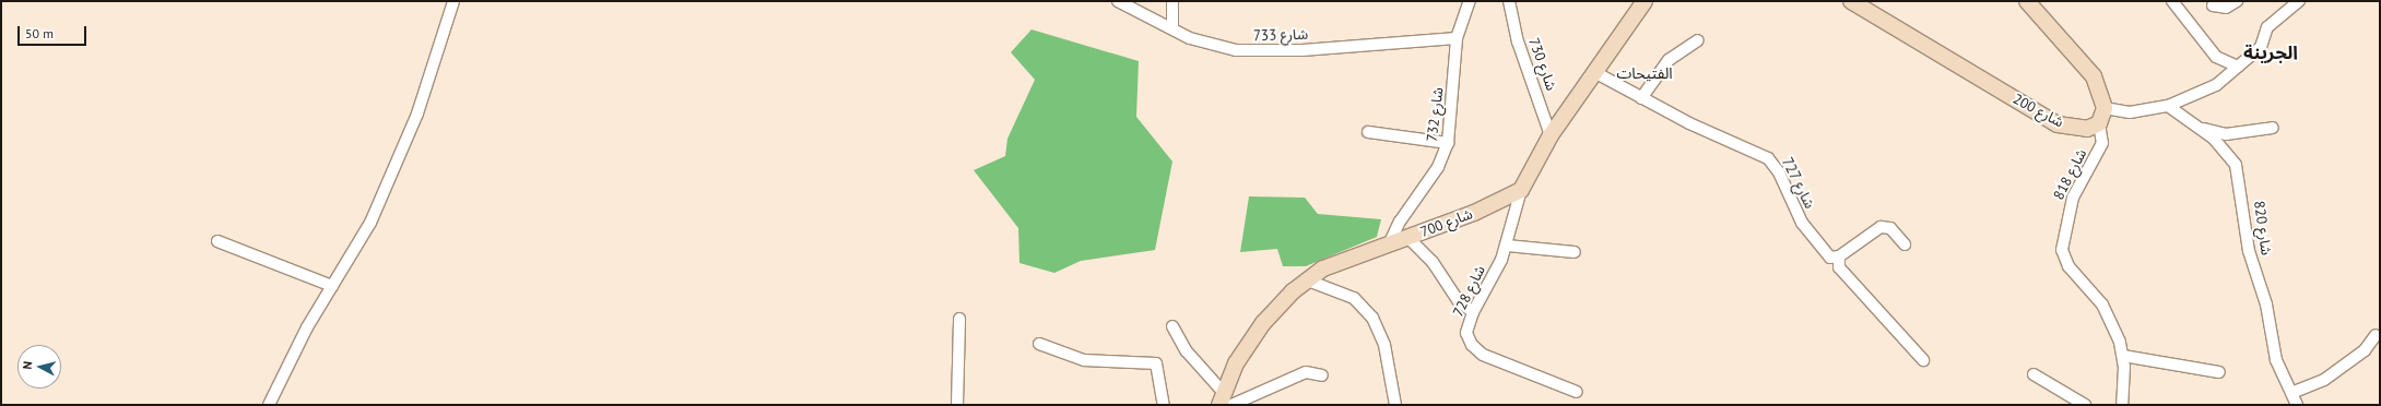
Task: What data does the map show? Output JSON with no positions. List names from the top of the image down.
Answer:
{
  "streets": {
    "main road": ["شارع 200", "شارع 700"],
    "street": [
      "شارع 733",
      "شارع 730",
      "شارع 732",
      "شارع 818",
      "شارع 727",
      "شارع 820",
      "شارع 728"
    ]
  },
  "crossings": [
    ["شارع 733", "شارع 732"],
    ["شارع 200", "شارع 818"],
    ["شارع 732", "شارع 700"],
    ["شارع 700", "شارع 728"]
  ],
  "districts": ["الجرينة", "الفتيحات"],
  "scale_bar": "50 m",
  "north": "left"
}
